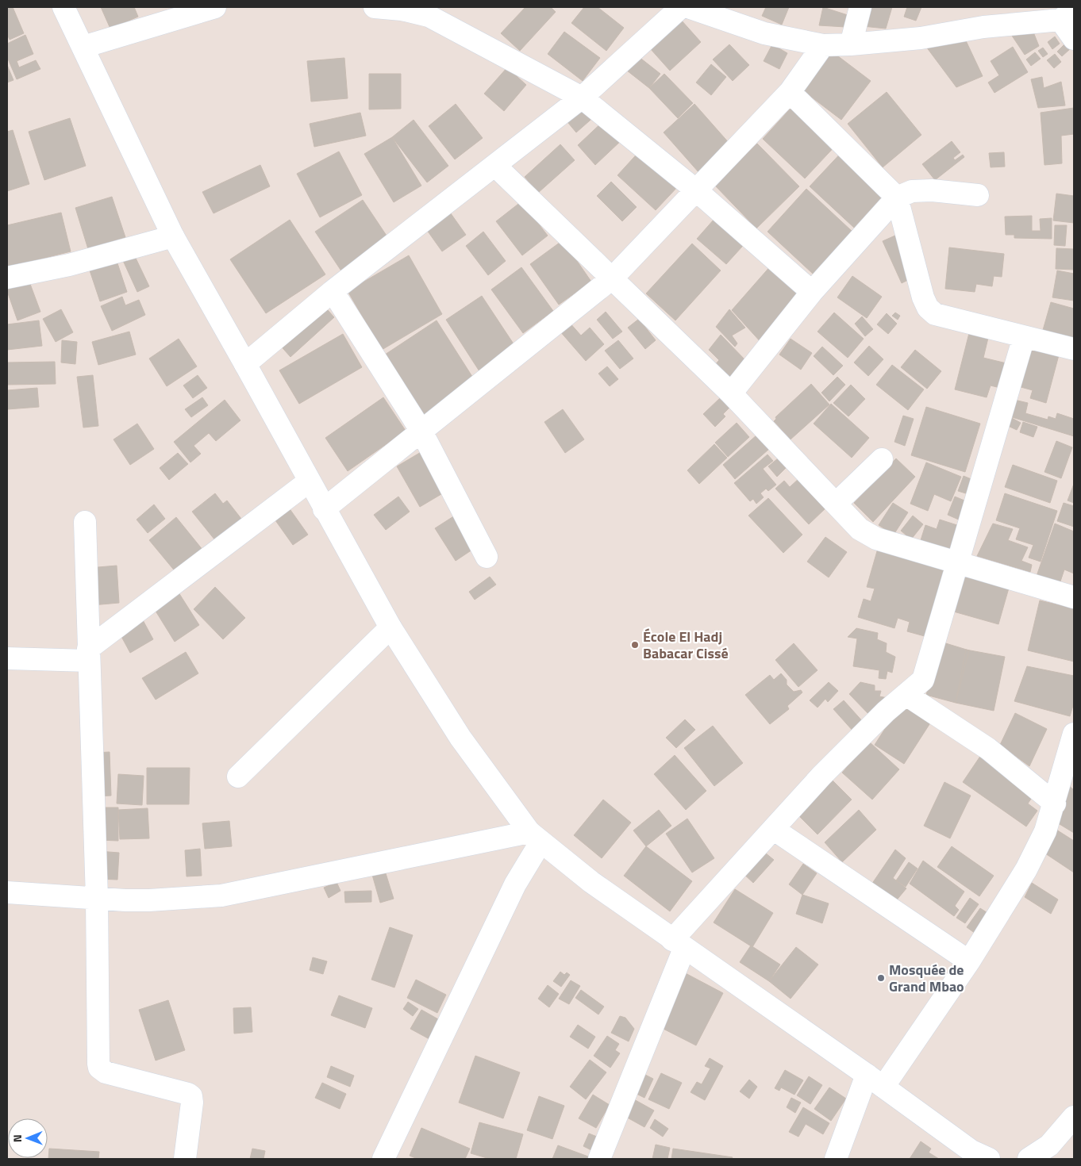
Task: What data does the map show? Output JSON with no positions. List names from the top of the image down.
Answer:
{
  "places": ["École El Hadj Babacar Cissé", "Mosquée de Grand Mbao"],
  "north": "left"
}
